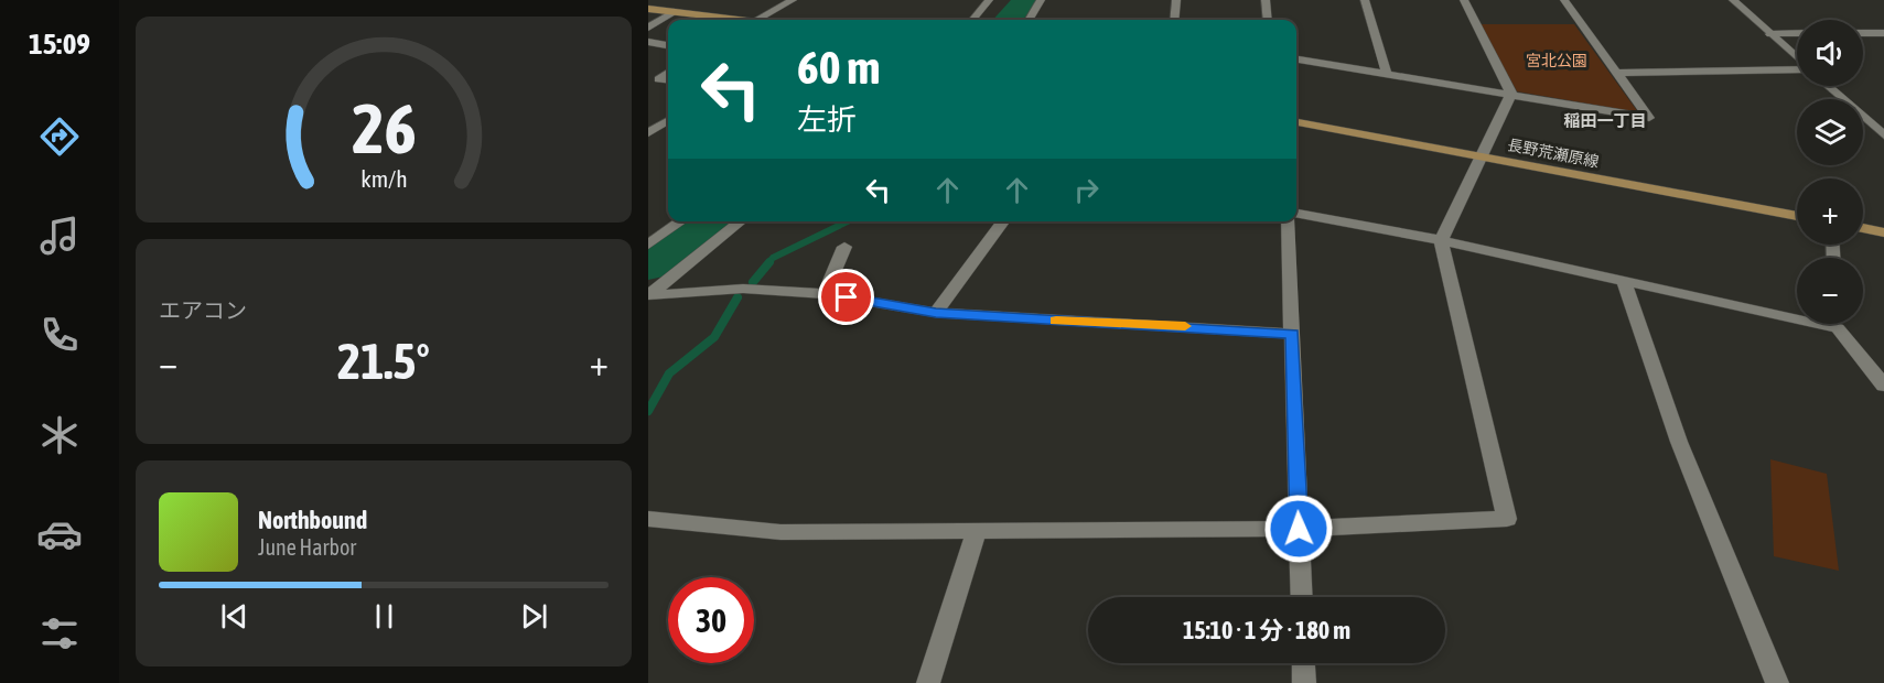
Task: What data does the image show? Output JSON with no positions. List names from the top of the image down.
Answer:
{
  "streets": {
    "main road": ["長野荒瀬原線"]
  },
  "districts": ["稲田一丁目"],
  "parks": ["宮北公園"],
  "page": {
    "tabs": "15:09",
    "map_buttons": ["+", "−"],
    "turn": ["60 m", "左折"],
    "tile": "エアコン",
    "heat": ["−", "21.5°", "+"],
    "song": ["Northbound", "June Harbor"],
    "limit": "30",
    "trip": "15:10 · 1 分 · 180 m",
    "gauge": ["26", "km/h"]
  }
}
